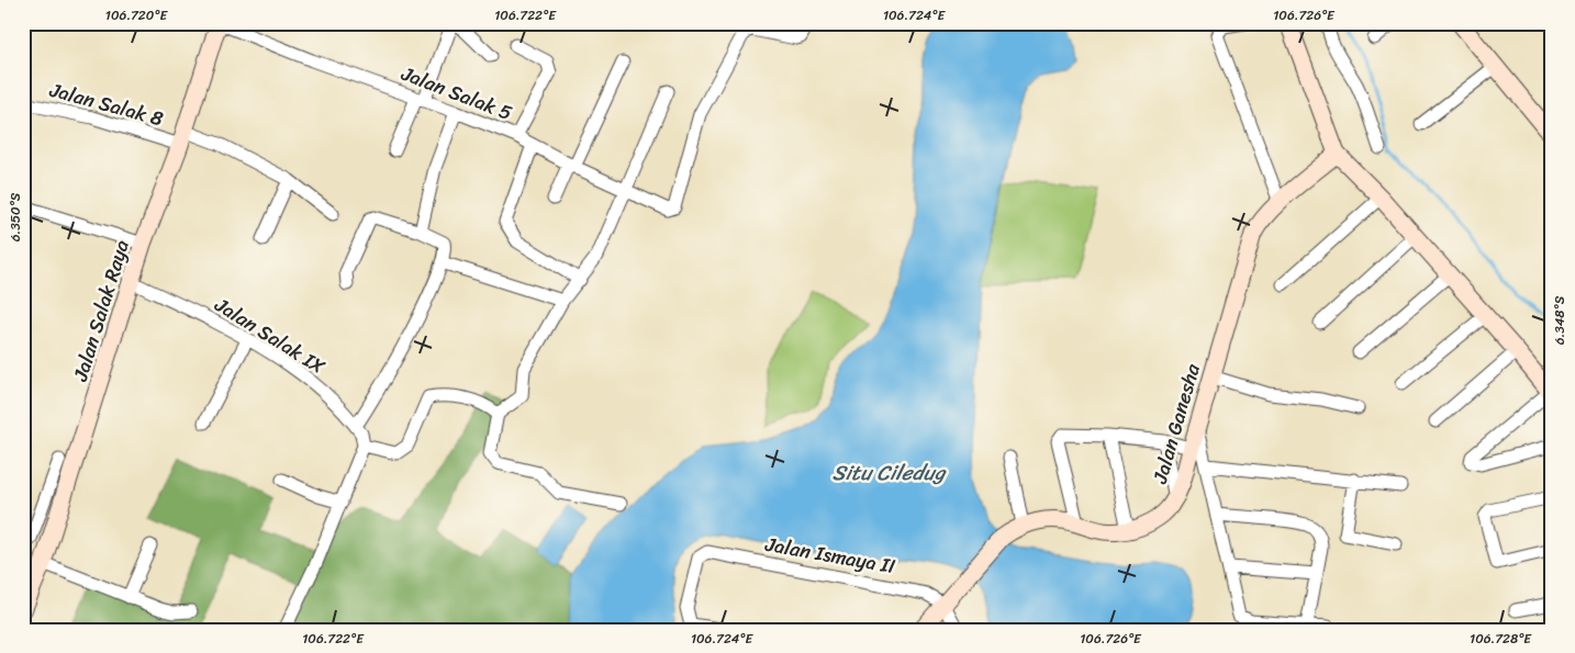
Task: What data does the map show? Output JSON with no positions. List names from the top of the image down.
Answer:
{
  "streets": {
    "street": [
      "Jalan Salak 5",
      "Jalan Salak 8",
      "Jalan Salak Raya",
      "Jalan Salak IX",
      "Jalan Ganesha",
      "Jalan Ismaya II"
    ]
  },
  "crossings": [
    ["Jalan Salak 5", "Jalan Salak Raya"],
    ["Jalan Salak 8", "Jalan Salak Raya"],
    ["Jalan Salak Raya", "Jalan Salak IX"],
    ["Jalan Ganesha", "Jalan Ismaya II"]
  ],
  "water": ["Situ Ciledug"],
  "coordinates": [
    "106.720°E",
    "106.722°E",
    "106.724°E",
    "106.726°E",
    "6.350°S",
    "6.348°S",
    "106.728°E"
  ]
}
